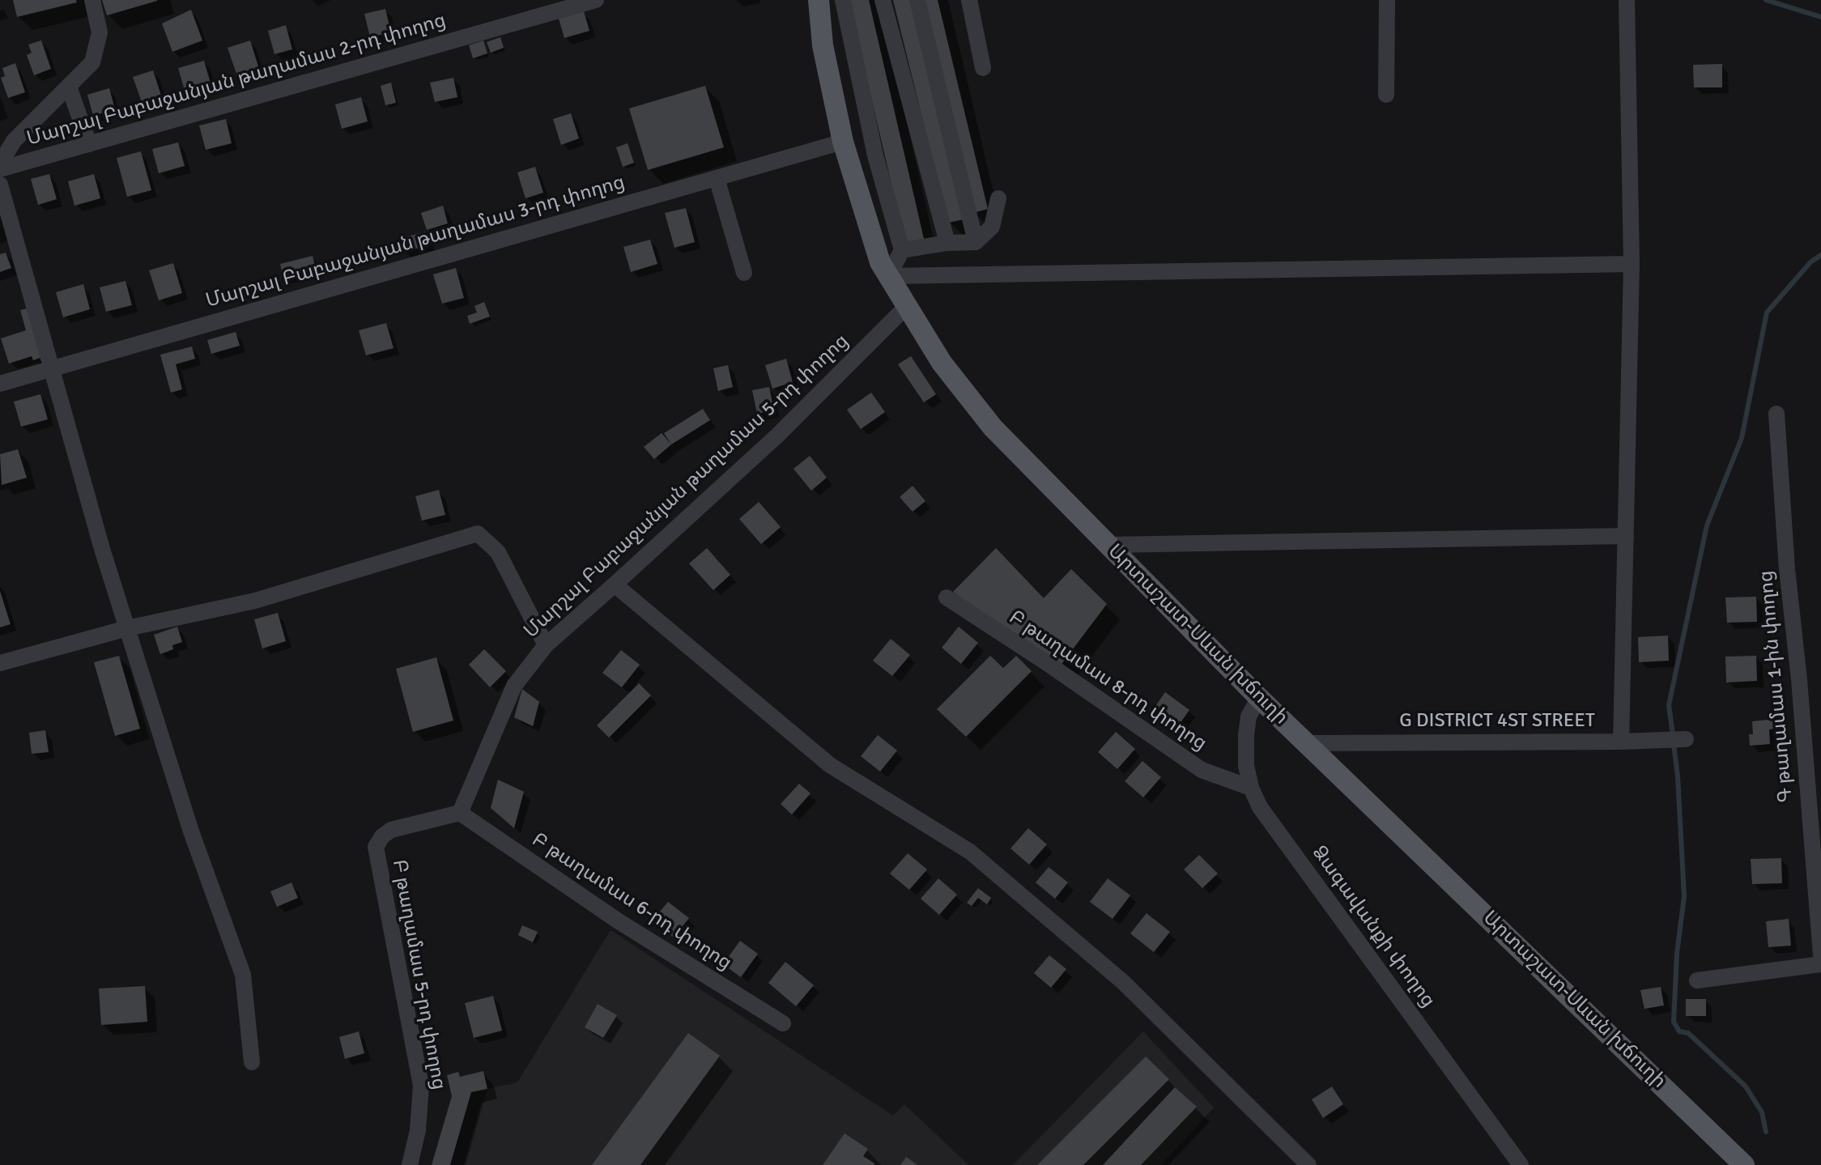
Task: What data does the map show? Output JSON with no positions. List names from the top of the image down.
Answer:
{
  "streets": {
    "main road": ["Արտաշատ-Սևան խճուղի"],
    "street": [
      "Մարշալ Բաբաջանյան թաղամաս 2-րդ փողոց",
      "Մարշալ Բաբաջանյան թաղամաս 3-րդ փողոց",
      "Մարշալ Բաբաջանյան թաղամաս 5-րդ փողոց",
      "Բ թաղամաս 8-րդ փողոց",
      "Գ թաղամաս 1-ին փողոց",
      "G DISTRICT 4ST STREET",
      "Բ թաղամաս 6-րդ փողոց",
      "Ձագավանքի փողոց",
      "Բ թաղամաս 5-րդ փողոց"
    ]
  },
  "crossings": [
    ["Մարշալ Բաբաջանյան թաղամաս 3-րդ փողոց", "Արտաշատ-Սևան խճուղի"],
    ["Մարշալ Բաբաջանյան թաղամաս 5-րդ փողոց", "Արտաշատ-Սևան խճուղի"],
    ["Մարշալ Բաբաջանյան թաղամաս 5-րդ փողոց", "Բ թաղամաս 6-րդ փողոց"],
    ["Մարշալ Բաբաջանյան թաղամաս 5-րդ փողոց", "Բ թաղամաս 5-րդ փողոց"],
    ["Արտաշատ-Սևան խճուղի", "G DISTRICT 4ST STREET"],
    ["Արտաշատ-Սևան խճուղի", "Ձագավանքի փողոց"],
    ["Բ թաղամաս 8-րդ փողոց", "Ձագավանքի փողոց"],
    ["Բ թաղամաս 6-րդ փողոց", "Բ թաղամաս 5-րդ փողոց"]
  ]
}
